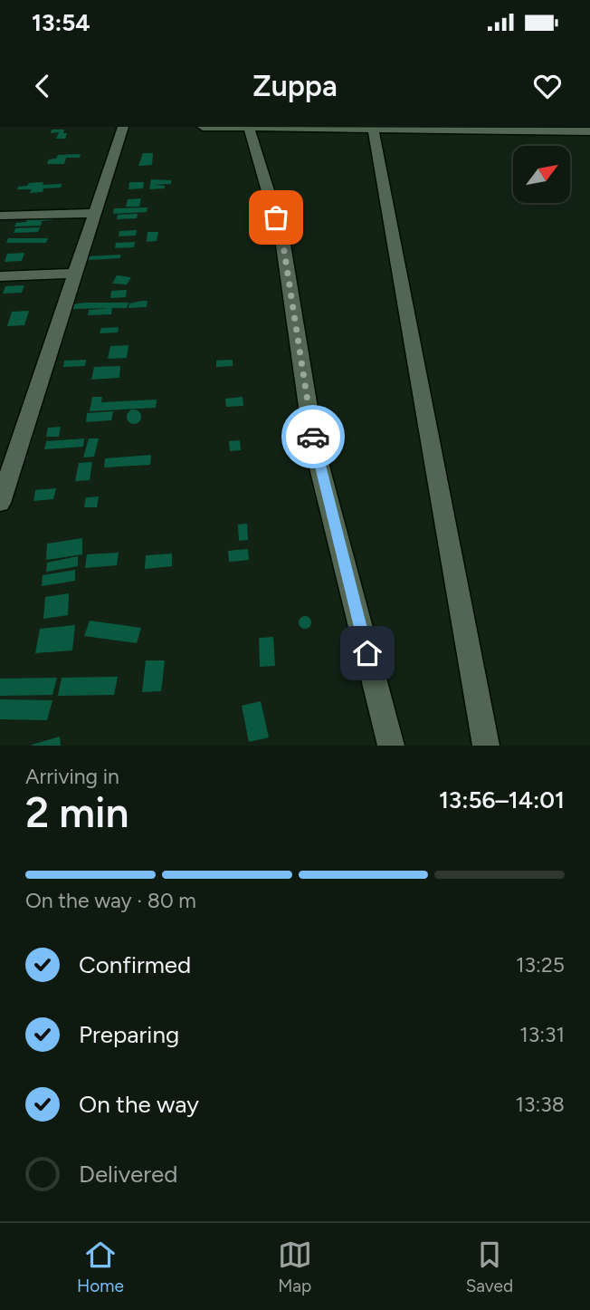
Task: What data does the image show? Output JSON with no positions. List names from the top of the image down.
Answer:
{
  "north": "top right",
  "page": {
    "status": "13:54",
    "header": "Zuppa",
    "heading": ["2 min", "Arriving in", "13:56–14:01"],
    "bar": "On the way · 80 m",
    "list": [
      ["Confirmed", "13:25"],
      ["Preparing", "13:31"],
      ["On the way", "13:38"],
      "Delivered"
    ],
    "tabs": ["Home", "Map", "Saved"]
  }
}
